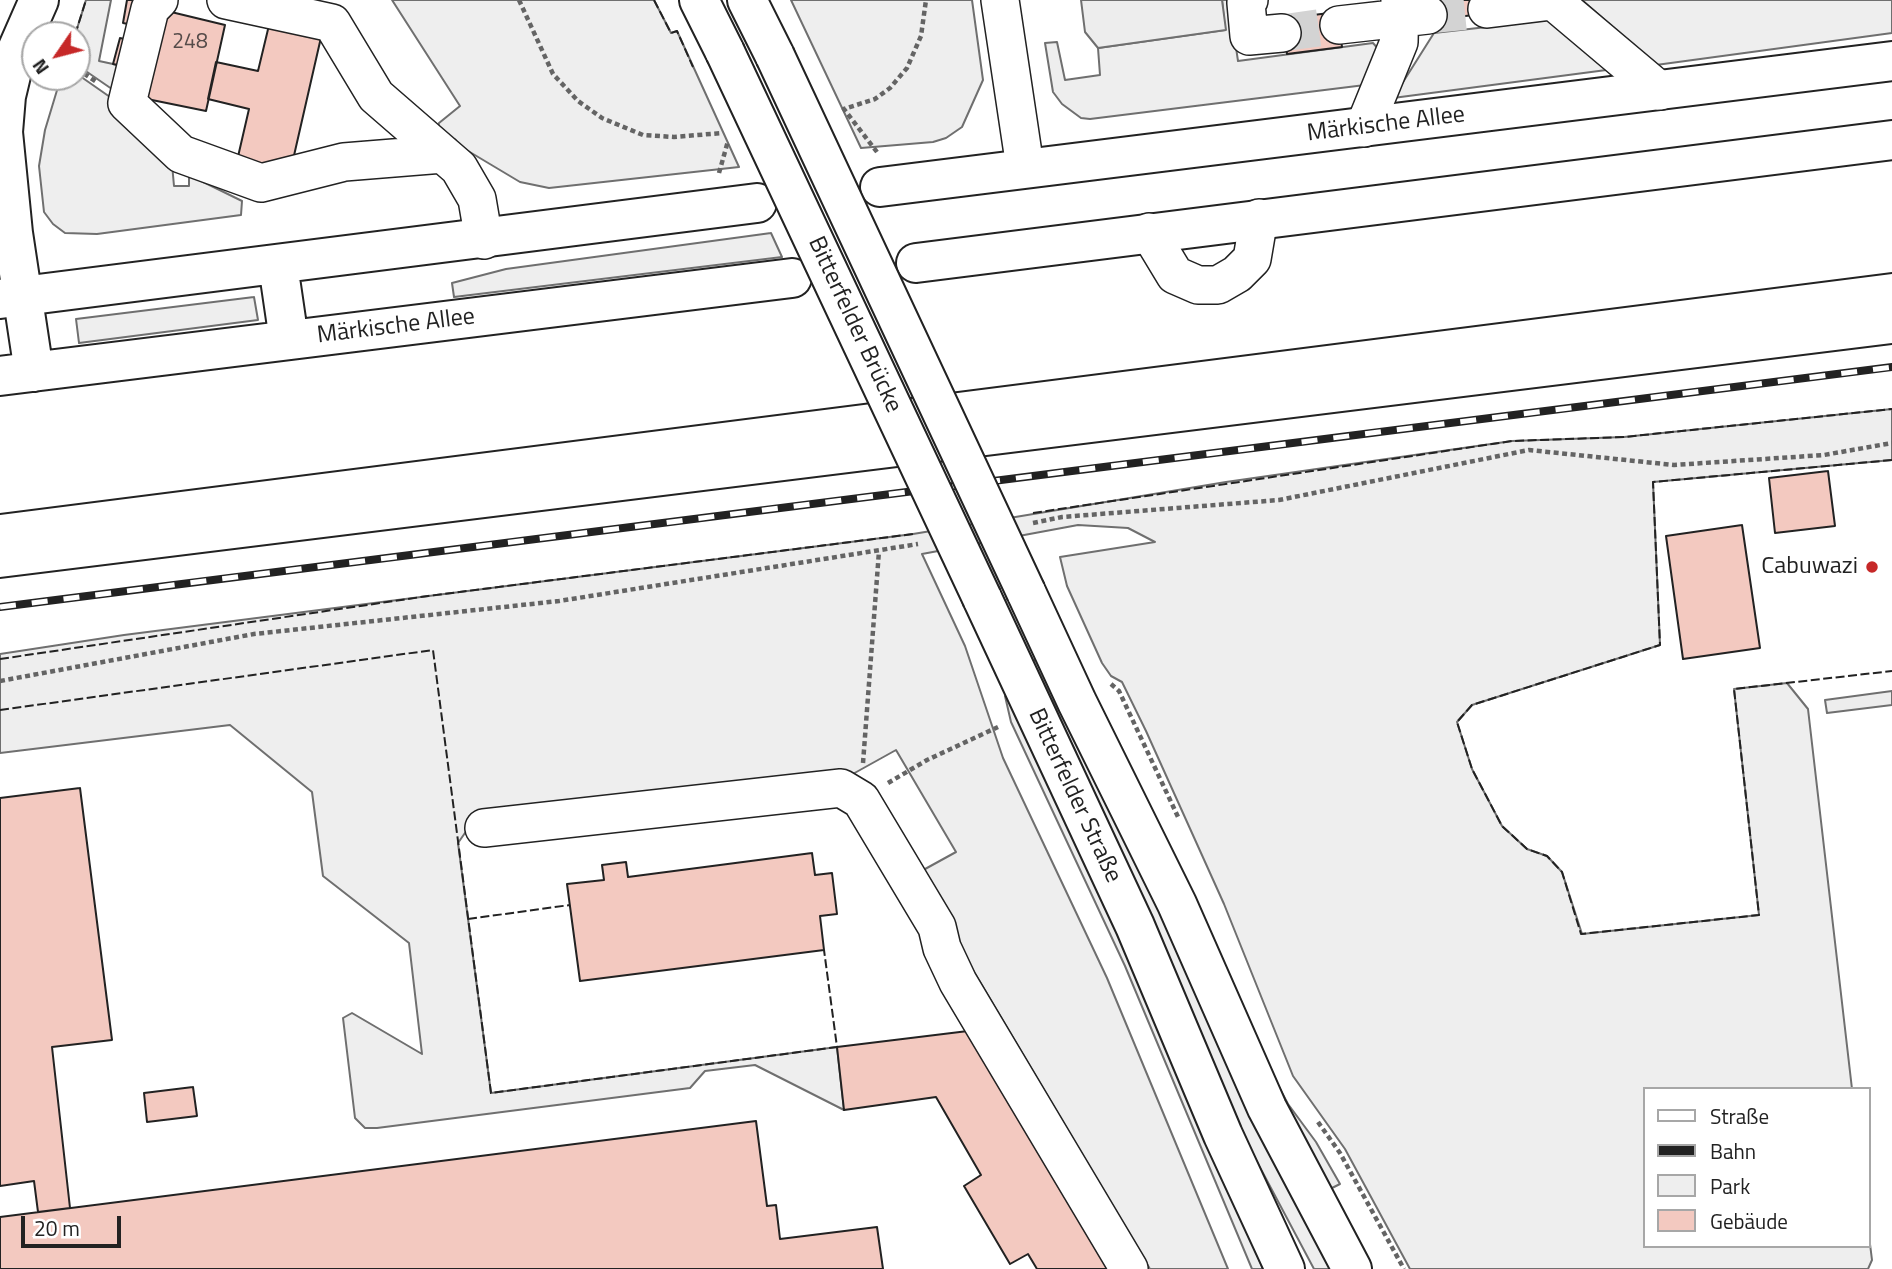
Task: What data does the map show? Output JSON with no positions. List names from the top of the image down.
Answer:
{
  "streets": {
    "main road": ["Märkische Allee", "Bitterfelder Brücke", "Bitterfelder Straße"]
  },
  "crossings": [
    ["Bitterfelder Brücke", "Bitterfelder Straße"]
  ],
  "places": ["Cabuwazi"],
  "house_numbers": ["248"],
  "legend": [
    "Straße",
    "Bahn",
    "Park",
    "Gebäude"
  ],
  "scale_bar": "20 m",
  "north": "bottom left"
}
